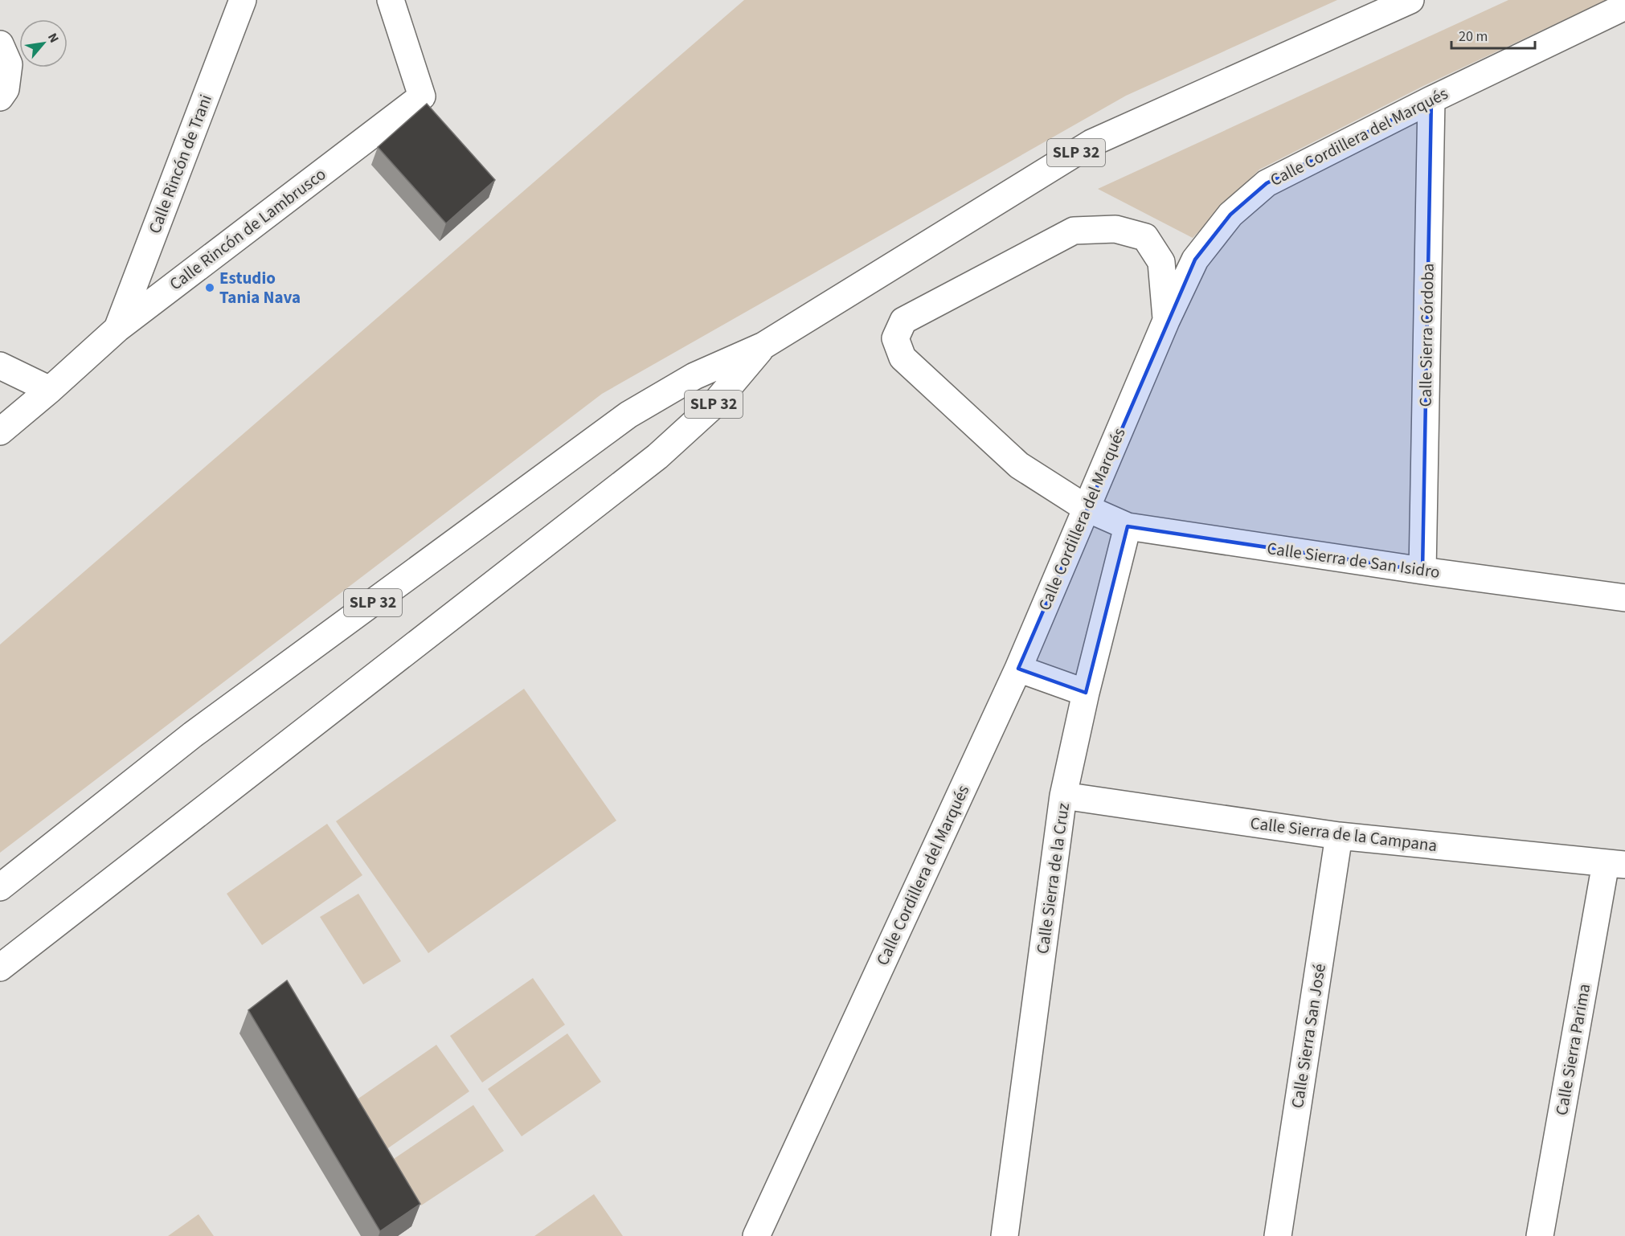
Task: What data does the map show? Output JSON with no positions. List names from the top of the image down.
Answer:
{
  "streets": {
    "street": [
      "Calle Cordillera del Marqués",
      "SLP 32",
      "Calle Rincón de Trani",
      "Calle Rincón de Lambrusco",
      "Calle Sierra Córdoba",
      "Calle Sierra de San Isidro",
      "Calle Sierra de la Campana",
      "Calle Sierra de la Cruz",
      "Calle Sierra San José",
      "Calle Sierra Parima"
    ]
  },
  "crossings": [
    ["Calle Cordillera del Marqués", "Calle Sierra Córdoba"],
    ["Calle Cordillera del Marqués", "Calle Sierra de San Isidro"],
    ["Calle Rincón de Trani", "Calle Rincón de Lambrusco"],
    ["Calle Sierra Córdoba", "Calle Sierra de San Isidro"],
    ["Calle Sierra de San Isidro", "Calle Sierra de la Cruz"],
    ["Calle Sierra de la Campana", "Calle Sierra de la Cruz"],
    ["Calle Sierra de la Campana", "Calle Sierra San José"],
    ["Calle Sierra de la Campana", "Calle Sierra Parima"]
  ],
  "places": ["Estudio Tania Nava"],
  "scale_bar": "20 m",
  "north": "top right"
}
